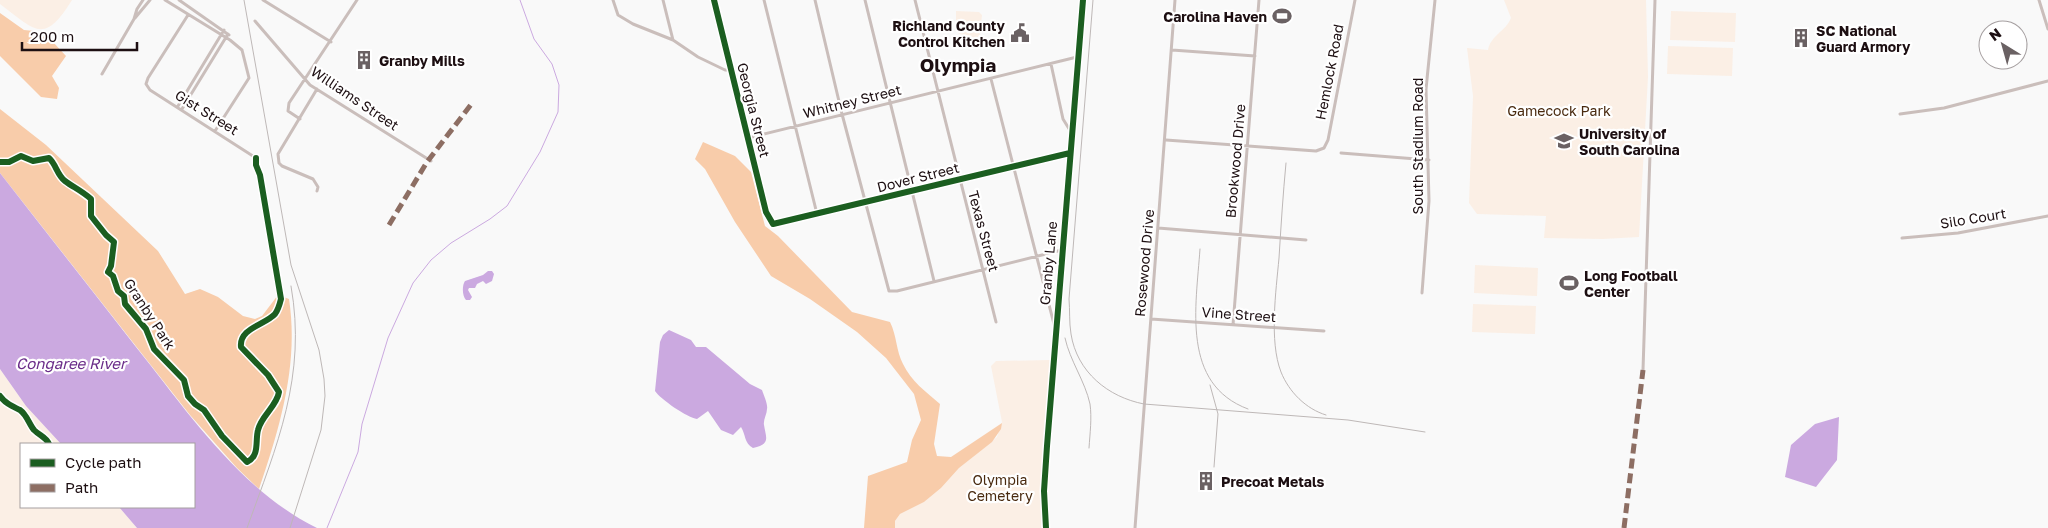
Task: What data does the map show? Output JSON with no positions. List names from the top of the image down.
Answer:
{
  "streets": {
    "street": [
      "Hemlock Road",
      "Williams Street",
      "Whitney Street",
      "Georgia Street",
      "Gist Street",
      "South Stadium Road",
      "Brookwood Drive",
      "Dover Street",
      "Silo Court",
      "Texas Street",
      "Granby Lane",
      "Rosewood Drive",
      "Vine Street"
    ],
    "cycle path": ["Granby Park"]
  },
  "crossings": [
    ["Hemlock Road", "Brookwood Drive"],
    ["Whitney Street", "Georgia Street"],
    ["Whitney Street", "Texas Street"],
    ["Whitney Street", "Granby Lane"],
    ["Georgia Street", "Dover Street"],
    ["Brookwood Drive", "Vine Street"],
    ["Dover Street", "Texas Street"],
    ["Dover Street", "Granby Lane"],
    ["Rosewood Drive", "Vine Street"]
  ],
  "districts": ["Olympia"],
  "water": ["Congaree River"],
  "parks": ["Gamecock Park", "Olympia Cemetery"],
  "places": {
    "sports": ["Carolina Haven", "Long Football Center"],
    "public building": ["Richland County Control Kitchen"],
    "building": ["SC National Guard Armory", "Granby Mills", "Precoat Metals"],
    "school or university": ["University of South Carolina"]
  },
  "legend": ["Cycle path", "Path"],
  "scale_bar": "200 m",
  "north": "top left"
}
